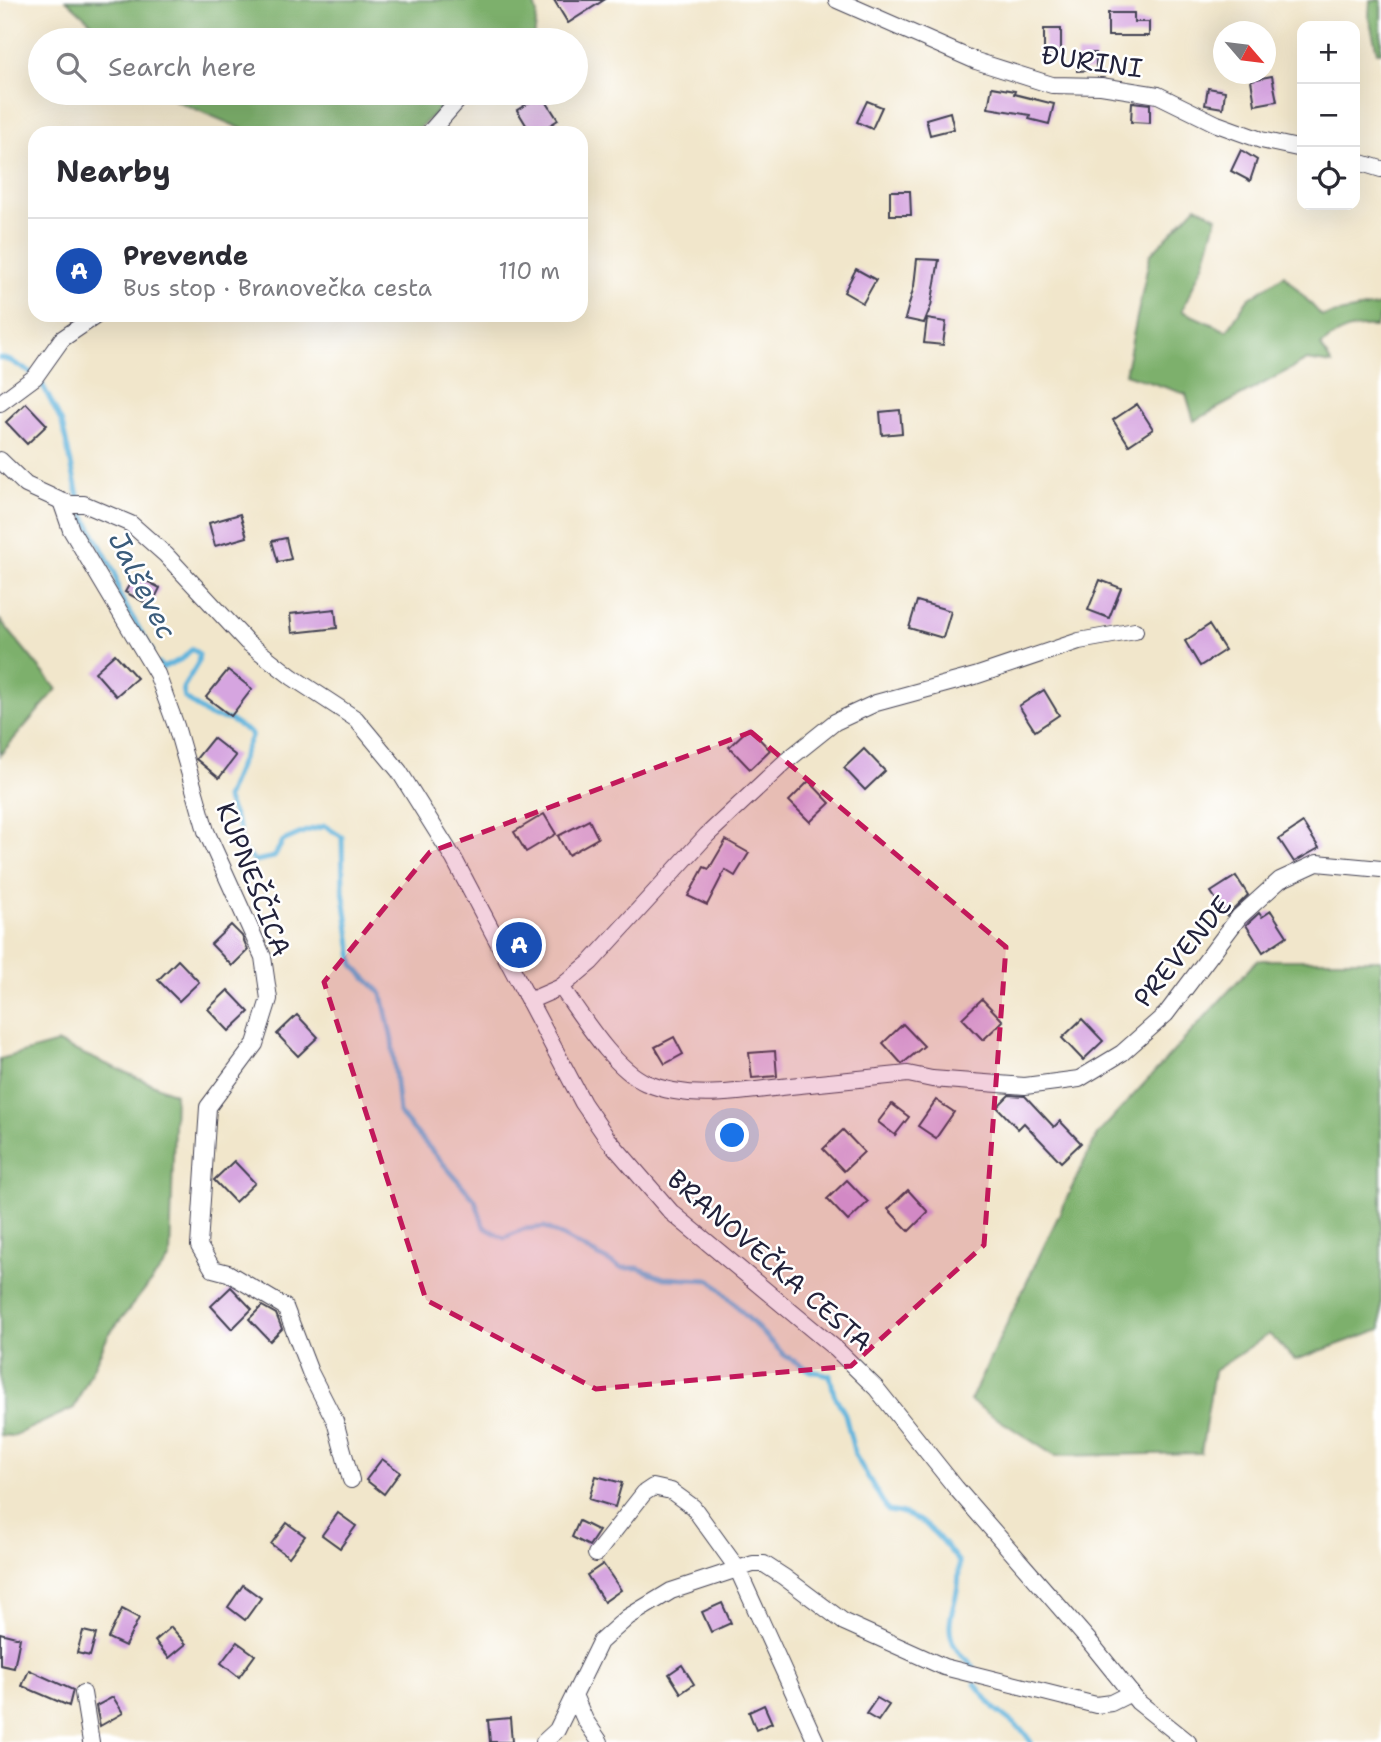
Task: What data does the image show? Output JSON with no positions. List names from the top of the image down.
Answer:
{
  "streets": {
    "street": [
      "ĐURINI",
      "KUPNEŠČICA",
      "PREVENDE",
      "BRANOVEČKA CESTA"
    ]
  },
  "crossings": [
    ["KUPNEŠČICA", "BRANOVEČKA CESTA"]
  ],
  "water": ["Jalševec"],
  "north": "bottom right",
  "page": {
    "map_buttons": ["+", "−"],
    "search": "Search here",
    "heading": "Nearby",
    "list": [
      {
        "mark": "A",
        "name": "Prevende",
        "note": "Bus stop · Branovečka cesta",
        "value": "110 m"
      }
    ],
    "pins": "A"
  }
}
